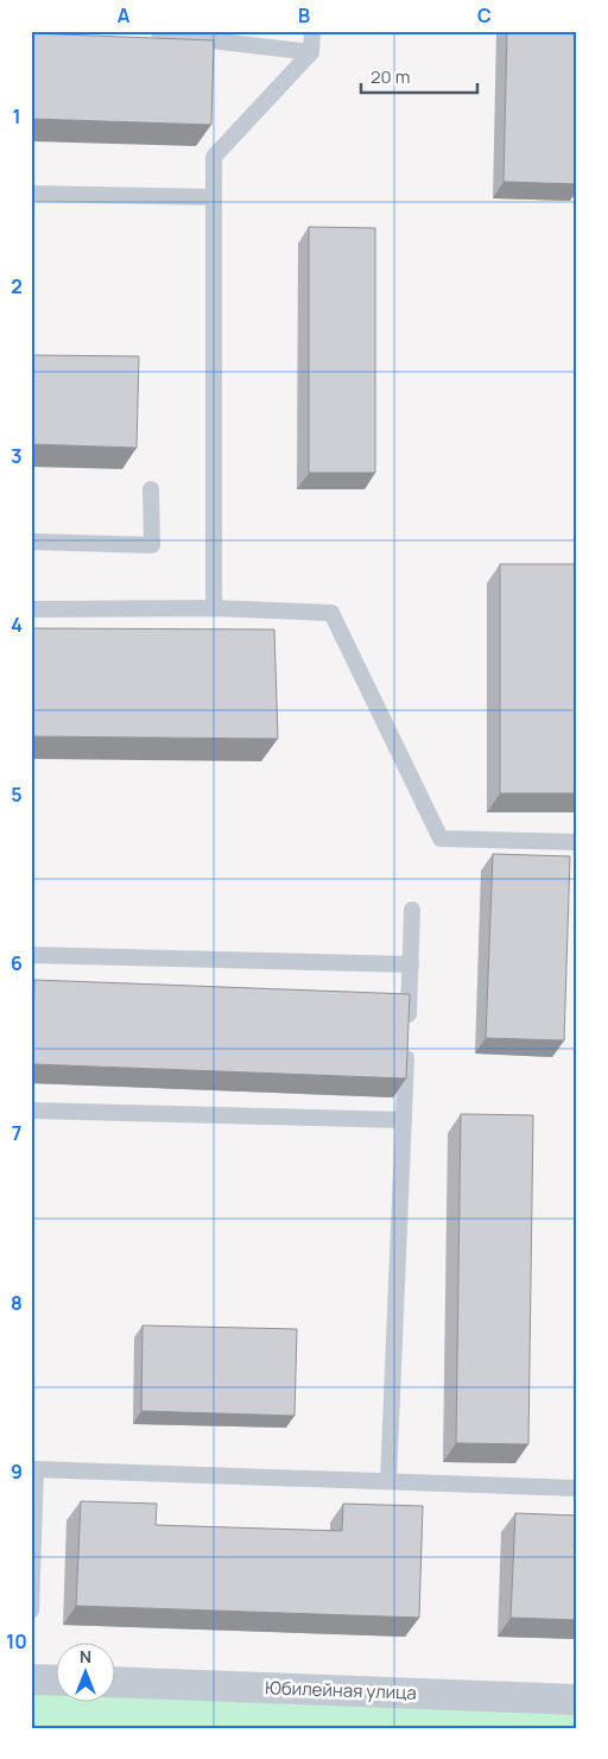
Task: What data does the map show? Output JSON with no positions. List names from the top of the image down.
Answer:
{
  "streets": {
    "street": ["Юбилейная улица"]
  },
  "scale_bar": "20 m",
  "north": "top",
  "grid": {
    "columns": ["A", "B", "C"],
    "rows": [
      "1",
      "2",
      "3",
      "4",
      "5",
      "6",
      "7",
      "8",
      "9",
      "10"
    ]
  }
}
